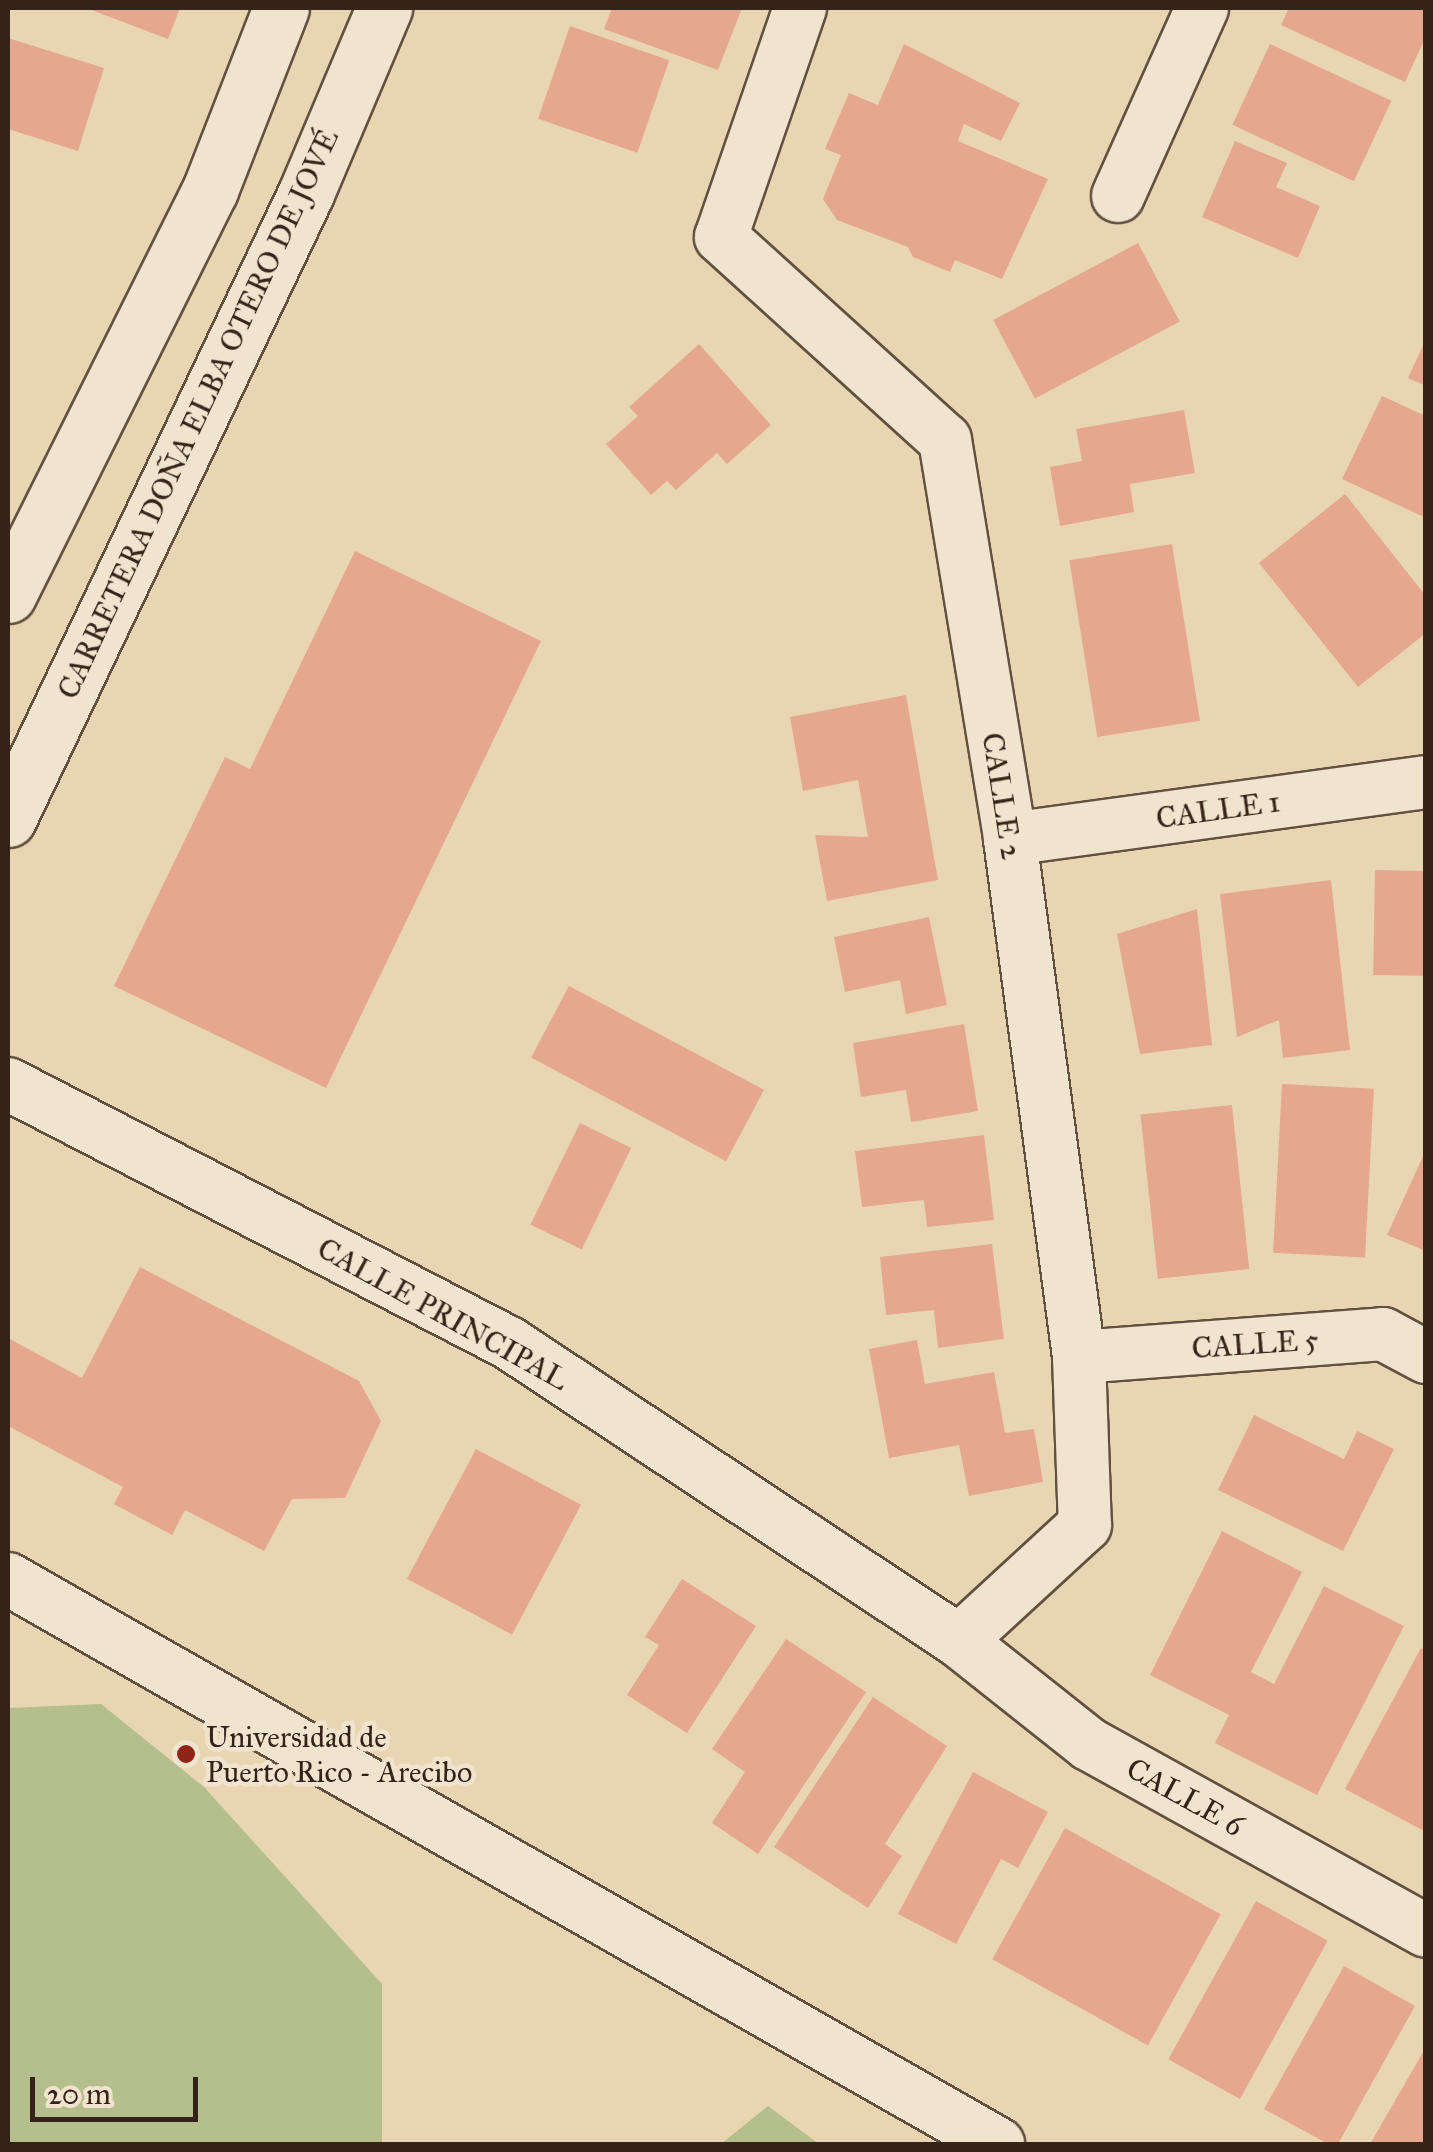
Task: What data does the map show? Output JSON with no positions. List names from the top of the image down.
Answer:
{
  "streets": {
    "street": [
      "CARRETERA DOÑA ELBA OTERO DE JOVÉ",
      "CALLE 2",
      "CALLE 1",
      "CALLE PRINCIPAL",
      "CALLE 5",
      "CALLE 6"
    ]
  },
  "crossings": [
    ["CALLE 2", "CALLE 1"],
    ["CALLE 2", "CALLE PRINCIPAL"],
    ["CALLE 2", "CALLE 5"],
    ["CALLE 2", "CALLE 6"],
    ["CALLE PRINCIPAL", "CALLE 6"]
  ],
  "places": ["Universidad de Puerto Rico - Arecibo"],
  "scale_bar": "20 m"
}
